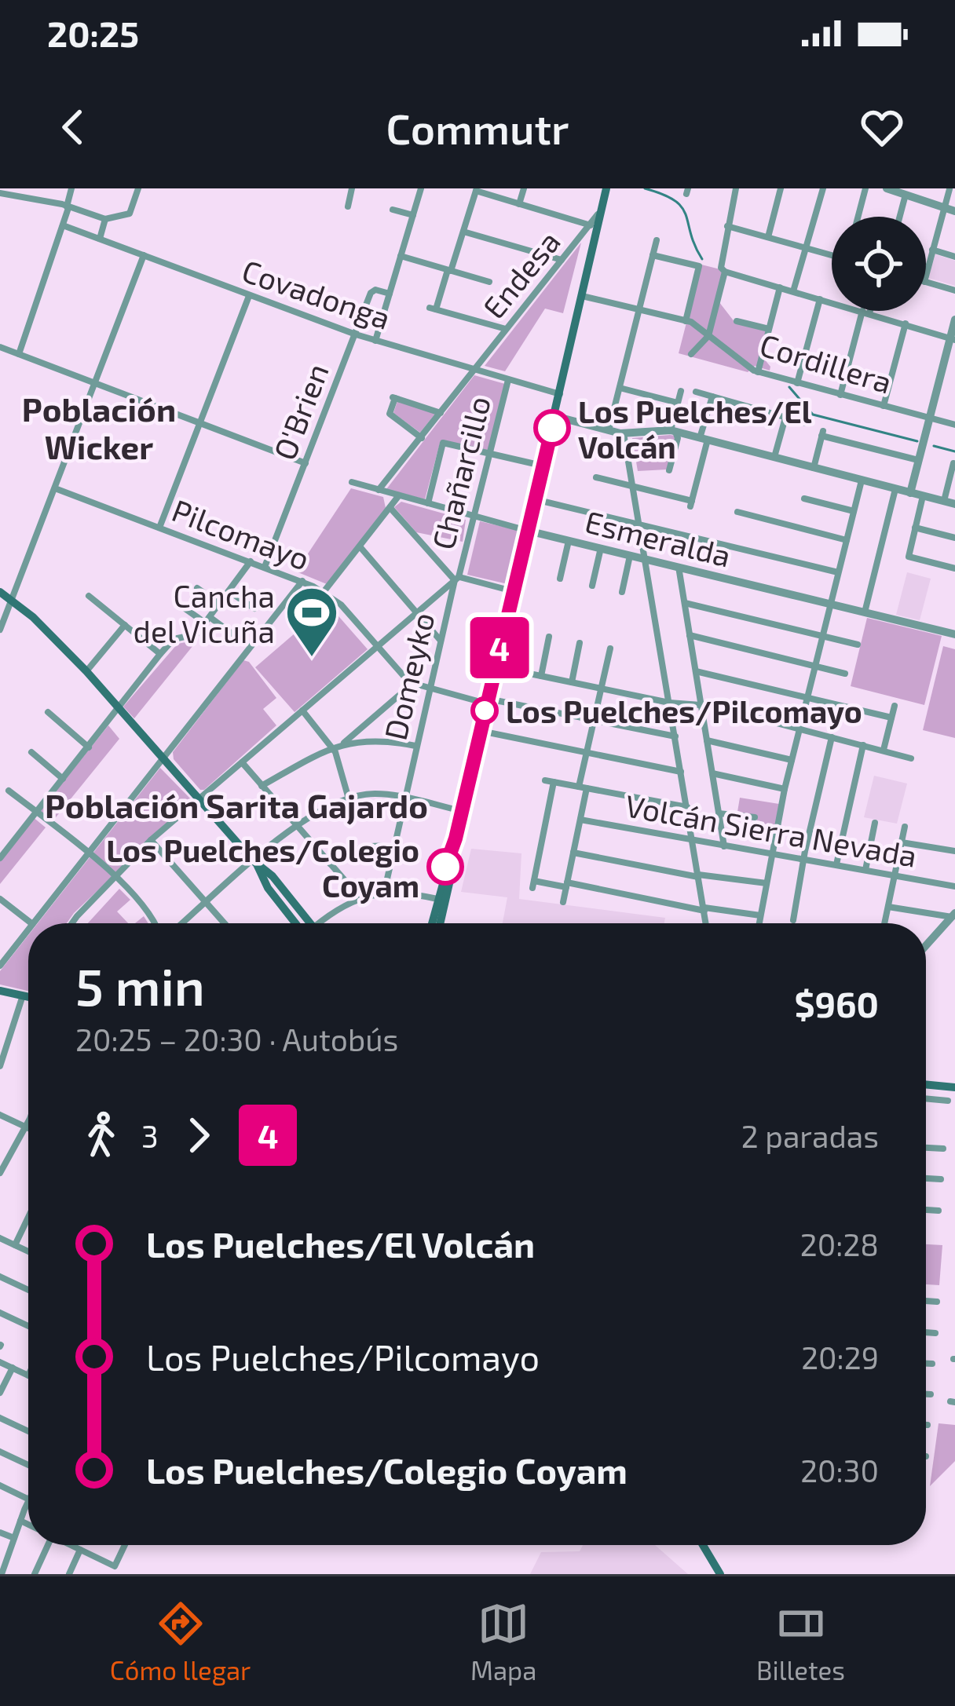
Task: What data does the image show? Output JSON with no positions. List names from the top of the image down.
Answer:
{
  "streets": {
    "street": [
      "Endesa",
      "Covadonga",
      "Cordillera",
      "O'Brien",
      "Chañarcillo",
      "Pilcomayo",
      "Esmeralda",
      "Domeyko",
      "Volcán Sierra Nevada"
    ]
  },
  "crossings": [
    ["Endesa", "Covadonga"],
    ["Endesa", "Esmeralda"],
    ["Covadonga", "O'Brien"],
    ["Covadonga", "Chañarcillo"],
    ["O'Brien", "Pilcomayo"],
    ["Chañarcillo", "Esmeralda"],
    ["Chañarcillo", "Domeyko"]
  ],
  "districts": ["Población Wicker", "Población Sarita Gajardo"],
  "places": {
    "other": ["Los Puelches/El Volcán", "Los Puelches/Pilcomayo", "Los Puelches/Colegio Coyam"],
    "sports": ["Cancha del Vicuña"]
  },
  "lines": ["bus line 4"],
  "page": {
    "status": "20:25",
    "header": "Commutr",
    "on_map": "4",
    "heading": ["5 min", "20:25 – 20:30 · Autobús", "$960"],
    "legs": ["3", "4", "2 paradas"],
    "list": [
      {
        "name": "Los Puelches/El Volcán",
        "value": "20:28"
      },
      {
        "name": "Los Puelches/Pilcomayo",
        "value": "20:29"
      },
      {
        "name": "Los Puelches/Colegio Coyam",
        "value": "20:30"
      }
    ],
    "tabs": ["Cómo llegar", "Mapa", "Billetes"]
  }
}
